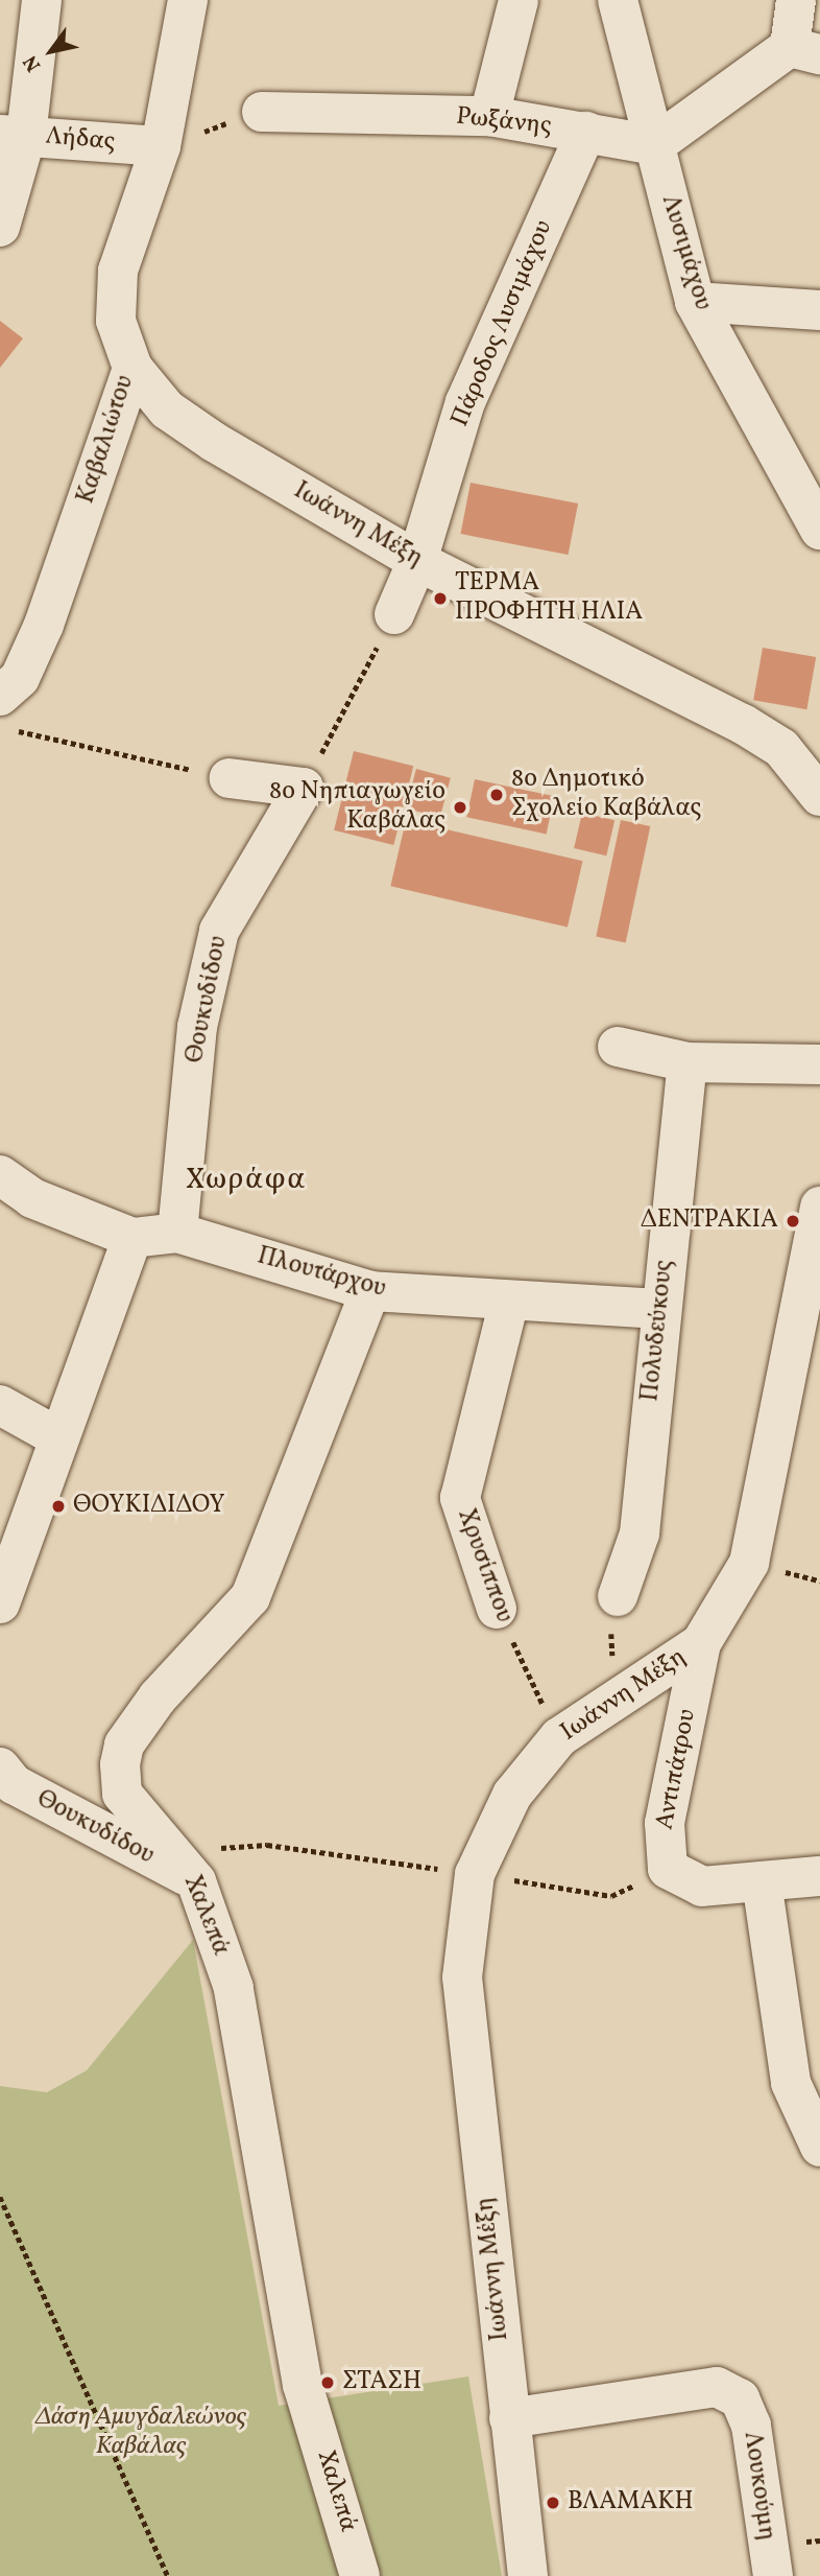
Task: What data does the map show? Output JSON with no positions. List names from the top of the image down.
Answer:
{
  "streets": {
    "street": [
      "Ρωξάνης",
      "Λήδας",
      "Λυσιμάχου",
      "Πάροδος Λυσιμάχου",
      "Καβαλιώτου",
      "Ιωάννη Μέξη",
      "Θουκυδίδου",
      "Πλουτάρχου",
      "Πολυδεύκους",
      "Χρυσίππου",
      "Αντιπάτρου",
      "Χαλεπά",
      "Λουκούμη"
    ]
  },
  "crossings": [
    ["Ρωξάνης", "Λυσιμάχου"],
    ["Ρωξάνης", "Πάροδος Λυσιμάχου"],
    ["Λήδας", "Καβαλιώτου"],
    ["Πάροδος Λυσιμάχου", "Ιωάννη Μέξη"],
    ["Καβαλιώτου", "Ιωάννη Μέξη"],
    ["Ιωάννη Μέξη", "Χρυσίππου"],
    ["Ιωάννη Μέξη", "Αντιπάτρου"],
    ["Ιωάννη Μέξη", "Λουκούμη"],
    ["Θουκυδίδου", "Πλουτάρχου"],
    ["Θουκυδίδου", "Χαλεπά"],
    ["Πλουτάρχου", "Πολυδεύκους"],
    ["Πλουτάρχου", "Χρυσίππου"],
    ["Πλουτάρχου", "Χαλεπά"]
  ],
  "districts": ["Χωράφα"],
  "parks": ["Δάση Αμυγδαλεώνος Καβάλας"],
  "places": [
    "ΤΕΡΜΑ ΠΡΟΦΗΤΗ ΗΛΙΑ",
    "8ο Δημοτικό Σχολείο Καβάλας",
    "8ο Νηπιαγωγείο Καβάλας",
    "ΔΕΝΤΡΑΚΙΑ",
    "ΘΟΥΚΙΔΙΔΟΥ",
    "ΣΤΑΣΗ",
    "ΒΛΑΜΑΚΗ"
  ],
  "north": "bottom left"
}
